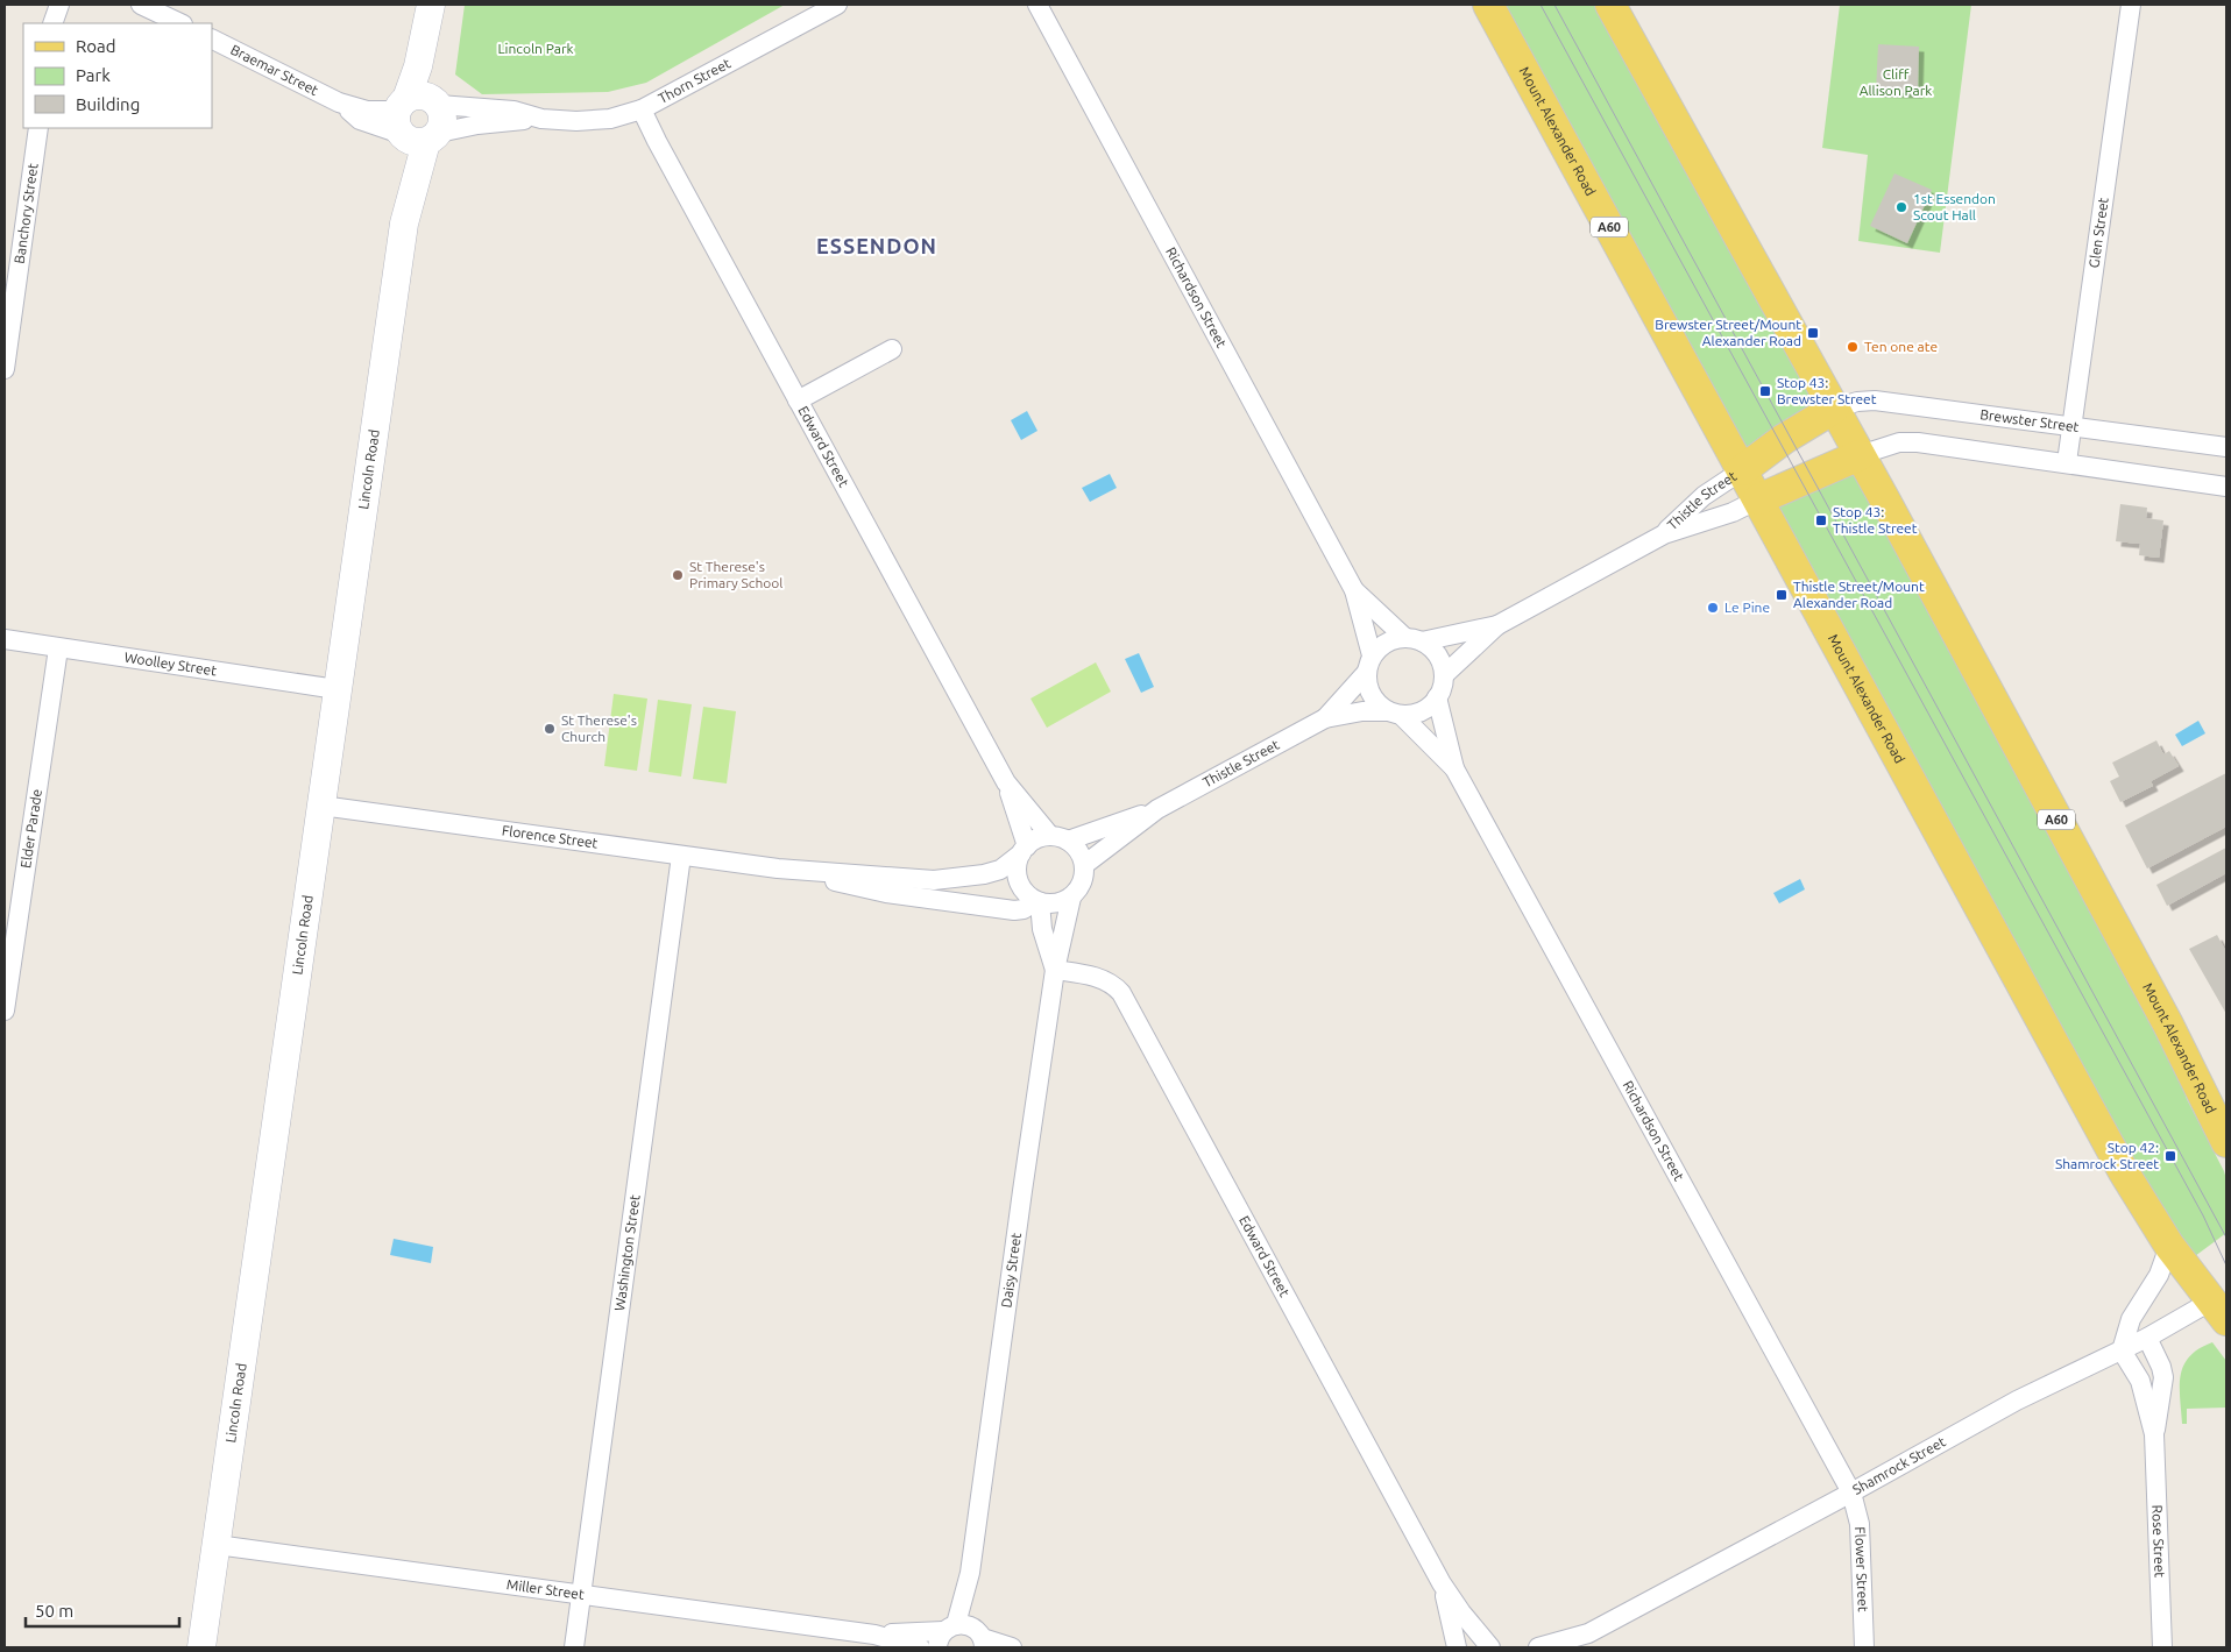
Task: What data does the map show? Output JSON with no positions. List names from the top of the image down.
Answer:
{
  "streets": {
    "main road": ["Mount Alexander Road", "A60", "Lincoln Road"],
    "street": [
      "Braemar Street",
      "Thorn Street",
      "Banchory Street",
      "Glen Street",
      "Richardson Street",
      "Brewster Street",
      "Edward Street",
      "Thistle Street",
      "Woolley Street",
      "Elder Parade",
      "Florence Street",
      "Washington Street",
      "Daisy Street",
      "Shamrock Street",
      "Rose Street",
      "Flower Street",
      "Miller Street"
    ]
  },
  "crossings": [
    ["Braemar Street", "Thorn Street"],
    ["Braemar Street", "Lincoln Road"],
    ["Thorn Street", "Edward Street"],
    ["Thorn Street", "Lincoln Road"],
    ["Mount Alexander Road", "Brewster Street"],
    ["Mount Alexander Road", "Thistle Street"],
    ["Mount Alexander Road", "Shamrock Street"],
    ["Glen Street", "Brewster Street"],
    ["Richardson Street", "Thistle Street"],
    ["Richardson Street", "Shamrock Street"],
    ["Richardson Street", "Flower Street"],
    ["Edward Street", "Thistle Street"],
    ["Edward Street", "Florence Street"],
    ["Edward Street", "Daisy Street"],
    ["Lincoln Road", "Woolley Street"],
    ["Lincoln Road", "Florence Street"],
    ["Lincoln Road", "Miller Street"],
    ["Thistle Street", "Florence Street"],
    ["Thistle Street", "Daisy Street"],
    ["Woolley Street", "Elder Parade"],
    ["Florence Street", "Washington Street"],
    ["Florence Street", "Daisy Street"],
    ["Washington Street", "Miller Street"],
    ["Daisy Street", "Miller Street"],
    ["Shamrock Street", "Rose Street"],
    ["Shamrock Street", "Flower Street"]
  ],
  "districts": ["ESSENDON"],
  "parks": ["Lincoln Park", "Cliff Allison Park"],
  "places": {
    "other": [
      "1st Essendon Scout Hall",
      "Ten one ate",
      "St Therese's Primary School",
      "Le Pine",
      "St Therese's Church"
    ],
    "transit": [
      "Brewster Street/Mount Alexander Road",
      "Stop 43: Brewster Street",
      "Stop 43: Thistle Street",
      "Thistle Street/Mount Alexander Road",
      "Stop 42: Shamrock Street"
    ]
  },
  "legend": ["Road", "Park", "Building"],
  "scale_bar": "50 m"
}
